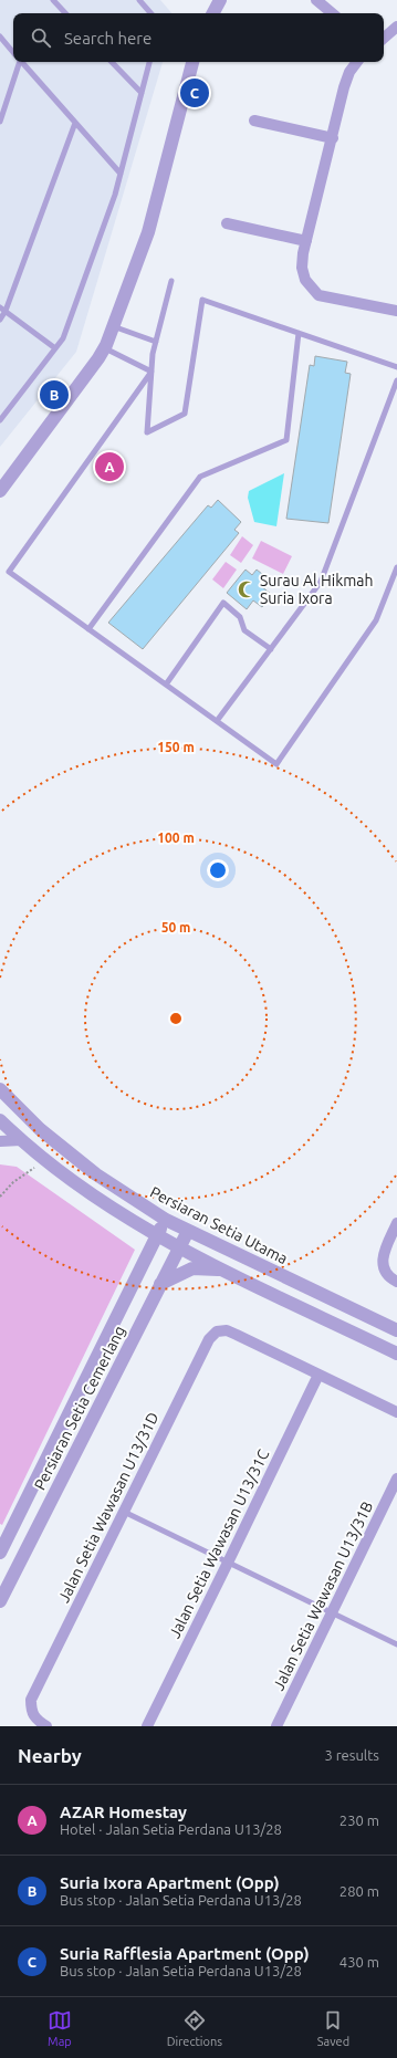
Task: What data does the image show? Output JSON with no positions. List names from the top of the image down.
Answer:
{
  "streets": {
    "street": [
      "Persiaran Setia Utama",
      "Persiaran Setia Cemerlang",
      "Jalan Setia Wawasan U13/31D",
      "Jalan Setia Wawasan U13/31C",
      "Jalan Setia Wawasan U13/31B"
    ]
  },
  "crossings": [
    ["Persiaran Setia Utama", "Persiaran Setia Cemerlang"],
    ["Jalan Setia Wawasan U13/31D", "Jalan Setia Wawasan U13/31C"]
  ],
  "places": {
    "mosque": ["Surau Al Hikmah Suria Ixora"]
  },
  "page": {
    "search": "Search here",
    "pins": ["C", "B", "A"],
    "heading": ["Nearby", "3 results"],
    "list": [
      {
        "mark": "A",
        "name": "AZAR Homestay",
        "note": "Hotel · Jalan Setia Perdana U13/28",
        "value": "230 m"
      },
      {
        "mark": "B",
        "name": "Suria Ixora Apartment (Opp)",
        "note": "Bus stop · Jalan Setia Perdana U13/28",
        "value": "280 m"
      },
      {
        "mark": "C",
        "name": "Suria Rafflesia Apartment (Opp)",
        "note": "Bus stop · Jalan Setia Perdana U13/28",
        "value": "430 m"
      }
    ],
    "nav": ["Map", "Directions", "Saved"]
  },
  "rings": ["150 m", "100 m", "50 m"]
}
